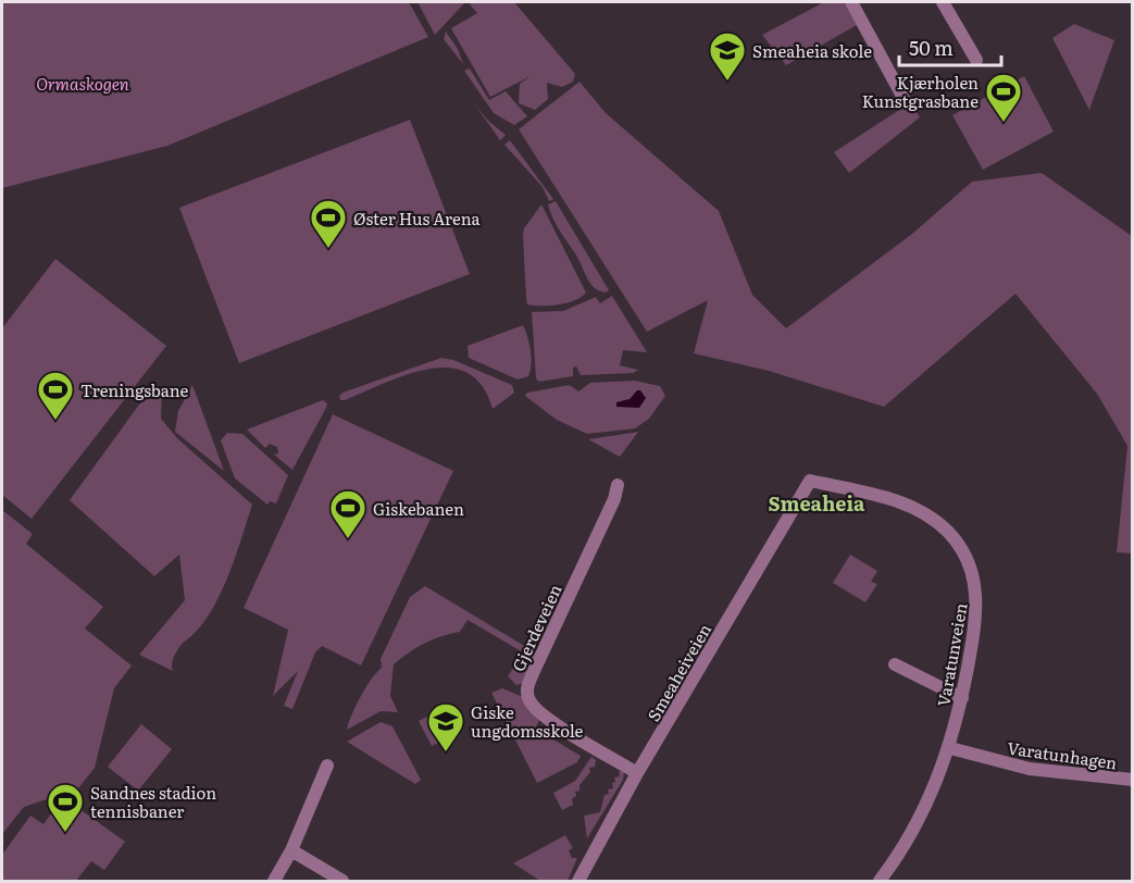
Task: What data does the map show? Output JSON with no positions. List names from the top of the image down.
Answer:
{
  "streets": {
    "street": [
      "Gjerdeveien",
      "Varatunveien",
      "Smeaheiveien",
      "Varatunhagen"
    ]
  },
  "crossings": [
    ["Gjerdeveien", "Smeaheiveien"],
    ["Varatunveien", "Smeaheiveien"],
    ["Varatunveien", "Varatunhagen"]
  ],
  "districts": ["Smeaheia"],
  "parks": ["Ormaskogen"],
  "places": {
    "school or university": ["Smeaheia skole", "Giske ungdomsskole"],
    "sports": [
      "Kjærholen Kunstgrasbane",
      "Øster Hus Arena",
      "Treningsbane",
      "Giskebanen",
      "Sandnes stadion tennisbaner"
    ]
  },
  "scale_bar": "50 m"
}
